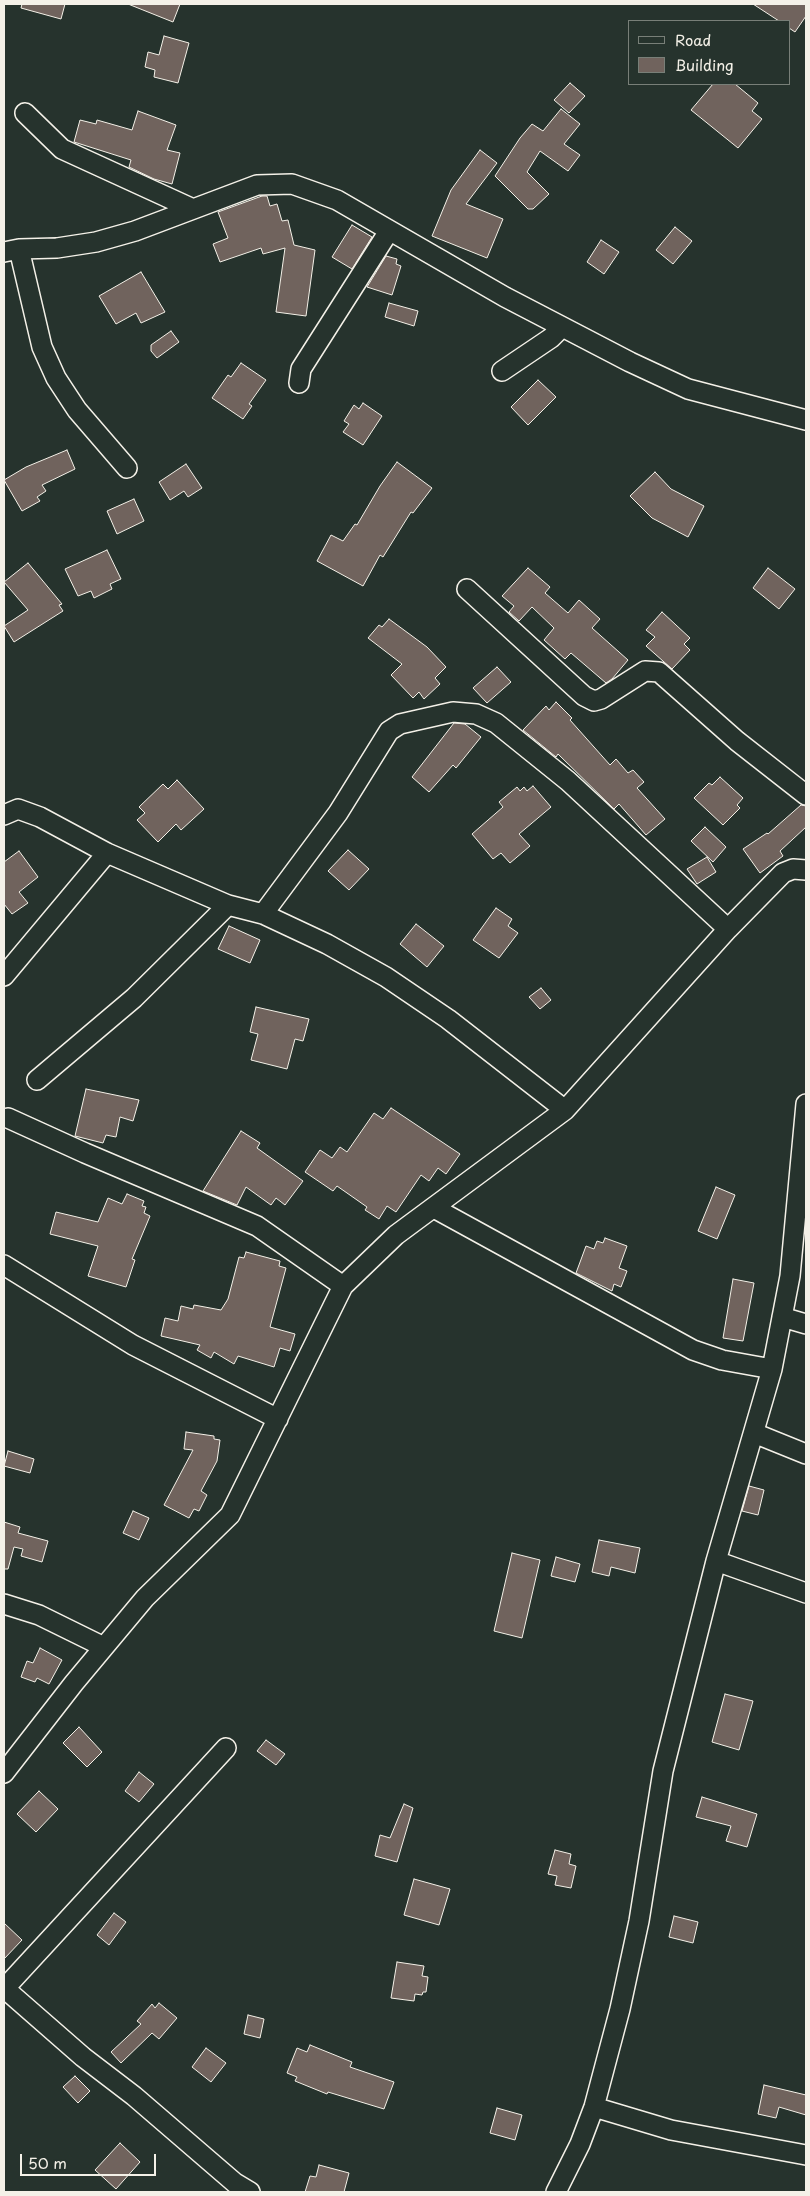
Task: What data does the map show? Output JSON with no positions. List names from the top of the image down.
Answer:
{
  "legend": ["Road", "Building"],
  "scale_bar": "50 m"
}
